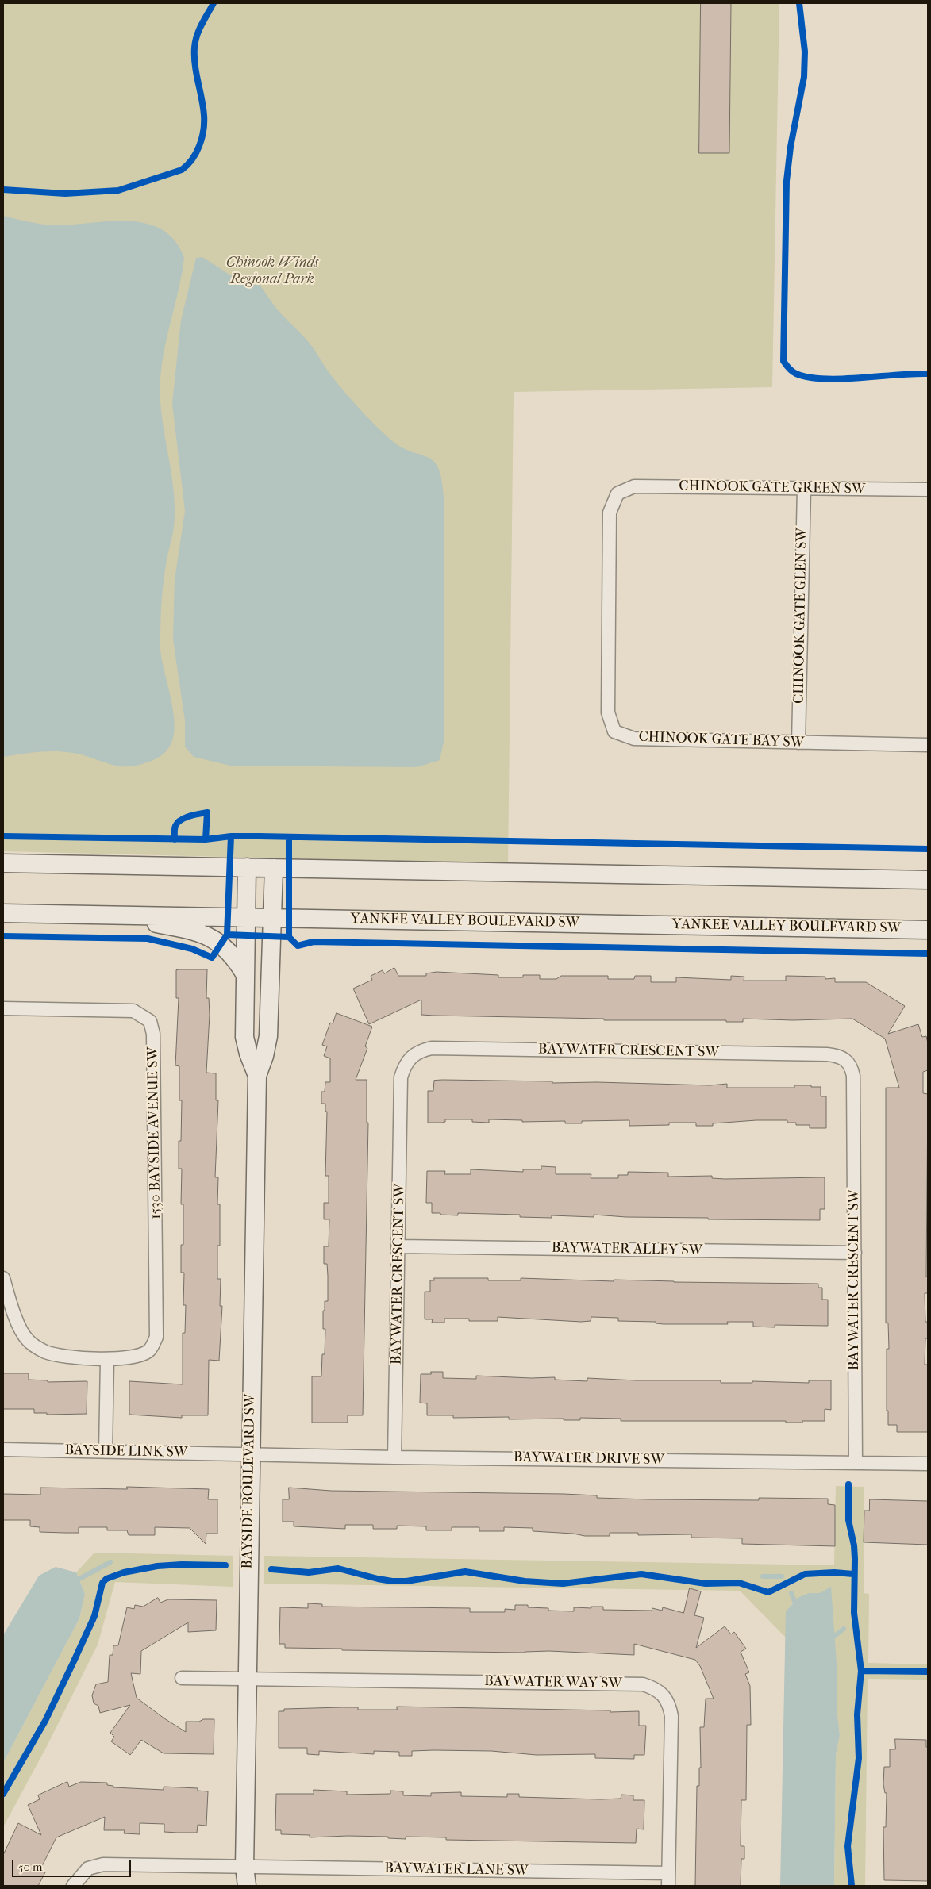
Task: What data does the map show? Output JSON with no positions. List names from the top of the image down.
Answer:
{
  "streets": {
    "main road": ["YANKEE VALLEY BOULEVARD SW", "BAYSIDE BOULEVARD SW"],
    "street": [
      "CHINOOK GATE GREEN SW",
      "CHINOOK GATE GLEN SW",
      "CHINOOK GATE BAY SW",
      "BAYWATER CRESCENT SW",
      "1530 BAYSIDE AVENUE SW",
      "BAYWATER ALLEY SW",
      "BAYSIDE LINK SW",
      "BAYWATER DRIVE SW",
      "BAYWATER WAY SW",
      "BAYWATER LANE SW"
    ]
  },
  "crossings": [
    ["CHINOOK GATE GREEN SW", "CHINOOK GATE GLEN SW"],
    ["CHINOOK GATE GREEN SW", "CHINOOK GATE BAY SW"],
    ["CHINOOK GATE GLEN SW", "CHINOOK GATE BAY SW"],
    ["YANKEE VALLEY BOULEVARD SW", "BAYSIDE BOULEVARD SW"],
    ["BAYWATER CRESCENT SW", "BAYWATER ALLEY SW"],
    ["BAYWATER CRESCENT SW", "BAYWATER DRIVE SW"],
    ["BAYSIDE LINK SW", "BAYWATER DRIVE SW"],
    ["BAYSIDE LINK SW", "BAYSIDE BOULEVARD SW"],
    ["BAYWATER DRIVE SW", "BAYSIDE BOULEVARD SW"],
    ["BAYSIDE BOULEVARD SW", "BAYWATER WAY SW"],
    ["BAYSIDE BOULEVARD SW", "BAYWATER LANE SW"],
    ["BAYWATER WAY SW", "BAYWATER LANE SW"]
  ],
  "parks": ["Chinook Winds Regional Park"],
  "scale_bar": "50 m"
}
